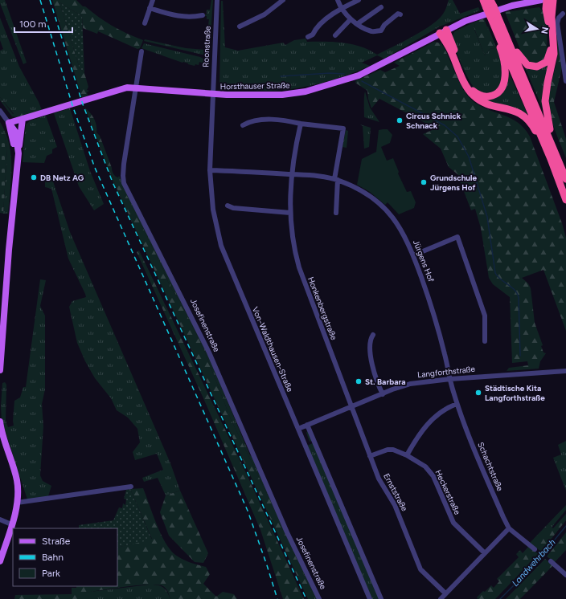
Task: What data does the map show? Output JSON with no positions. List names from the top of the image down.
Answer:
{
  "streets": {
    "main road": ["Horsthauser Straße"],
    "street": [
      "Roonstraße",
      "Jürgens Hof",
      "Honkenbergstraße",
      "Josefinenstraße",
      "Von-Waldthausen-Straße",
      "Langforthstraße",
      "Schachtstraße",
      "Ernststraße",
      "Heckerstraße"
    ]
  },
  "crossings": [
    ["Roonstraße", "Horsthauser Straße"],
    ["Roonstraße", "Von-Waldthausen-Straße"],
    ["Horsthauser Straße", "Josefinenstraße"],
    ["Horsthauser Straße", "Von-Waldthausen-Straße"],
    ["Jürgens Hof", "Honkenbergstraße"],
    ["Jürgens Hof", "Von-Waldthausen-Straße"],
    ["Jürgens Hof", "Langforthstraße"],
    ["Jürgens Hof", "Schachtstraße"],
    ["Honkenbergstraße", "Langforthstraße"],
    ["Honkenbergstraße", "Ernststraße"],
    ["Von-Waldthausen-Straße", "Langforthstraße"],
    ["Langforthstraße", "Schachtstraße"],
    ["Langforthstraße", "Ernststraße"],
    ["Ernststraße", "Heckerstraße"]
  ],
  "water": ["Landwehrbach"],
  "places": [
    "Circus Schnick Schnack",
    "DB Netz AG",
    "Grundschule Jürgens Hof",
    "St. Barbara",
    "Städtische Kita Langforthstraße"
  ],
  "legend": ["Straße", "Bahn", "Park"],
  "scale_bar": "100 m",
  "north": "right"
}
